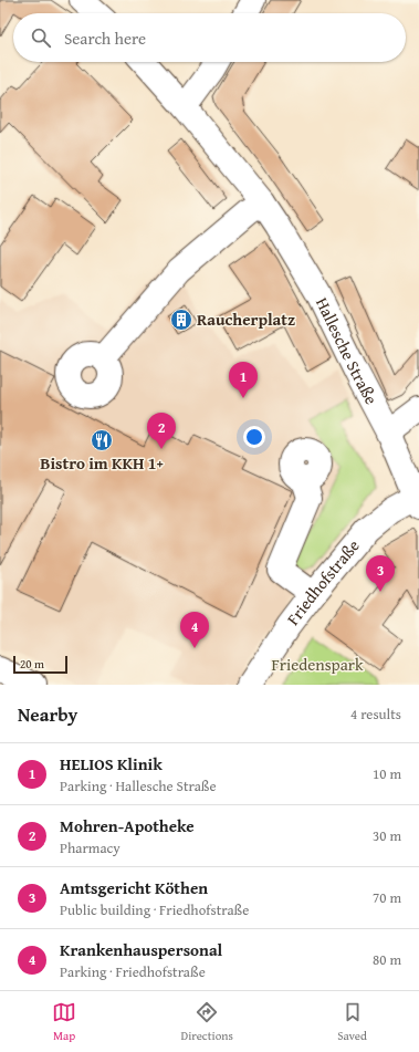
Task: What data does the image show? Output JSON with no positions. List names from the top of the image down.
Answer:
{
  "streets": {
    "street": ["Hallesche Straße", "Friedhofstraße"]
  },
  "crossings": [
    ["Hallesche Straße", "Friedhofstraße"]
  ],
  "parks": ["Friedenspark"],
  "places": {
    "building": ["Raucherplatz"],
    "restaurant": ["Bistro im KKH 1+"]
  },
  "scale_bar": "20 m",
  "page": {
    "search": "Search here",
    "pins": [
      "1",
      "2",
      "3",
      "4"
    ],
    "scale": "20 m",
    "heading": ["Nearby", "4 results"],
    "list": [
      {
        "mark": "1",
        "name": "HELIOS Klinik",
        "note": "Parking · Hallesche Straße",
        "value": "10 m"
      },
      {
        "mark": "2",
        "name": "Mohren-Apotheke",
        "note": "Pharmacy",
        "value": "30 m"
      },
      {
        "mark": "3",
        "name": "Amtsgericht Köthen",
        "note": "Public building · Friedhofstraße",
        "value": "70 m"
      },
      {
        "mark": "4",
        "name": "Krankenhauspersonal",
        "note": "Parking · Friedhofstraße",
        "value": "80 m"
      }
    ],
    "nav": ["Map", "Directions", "Saved"]
  }
}
